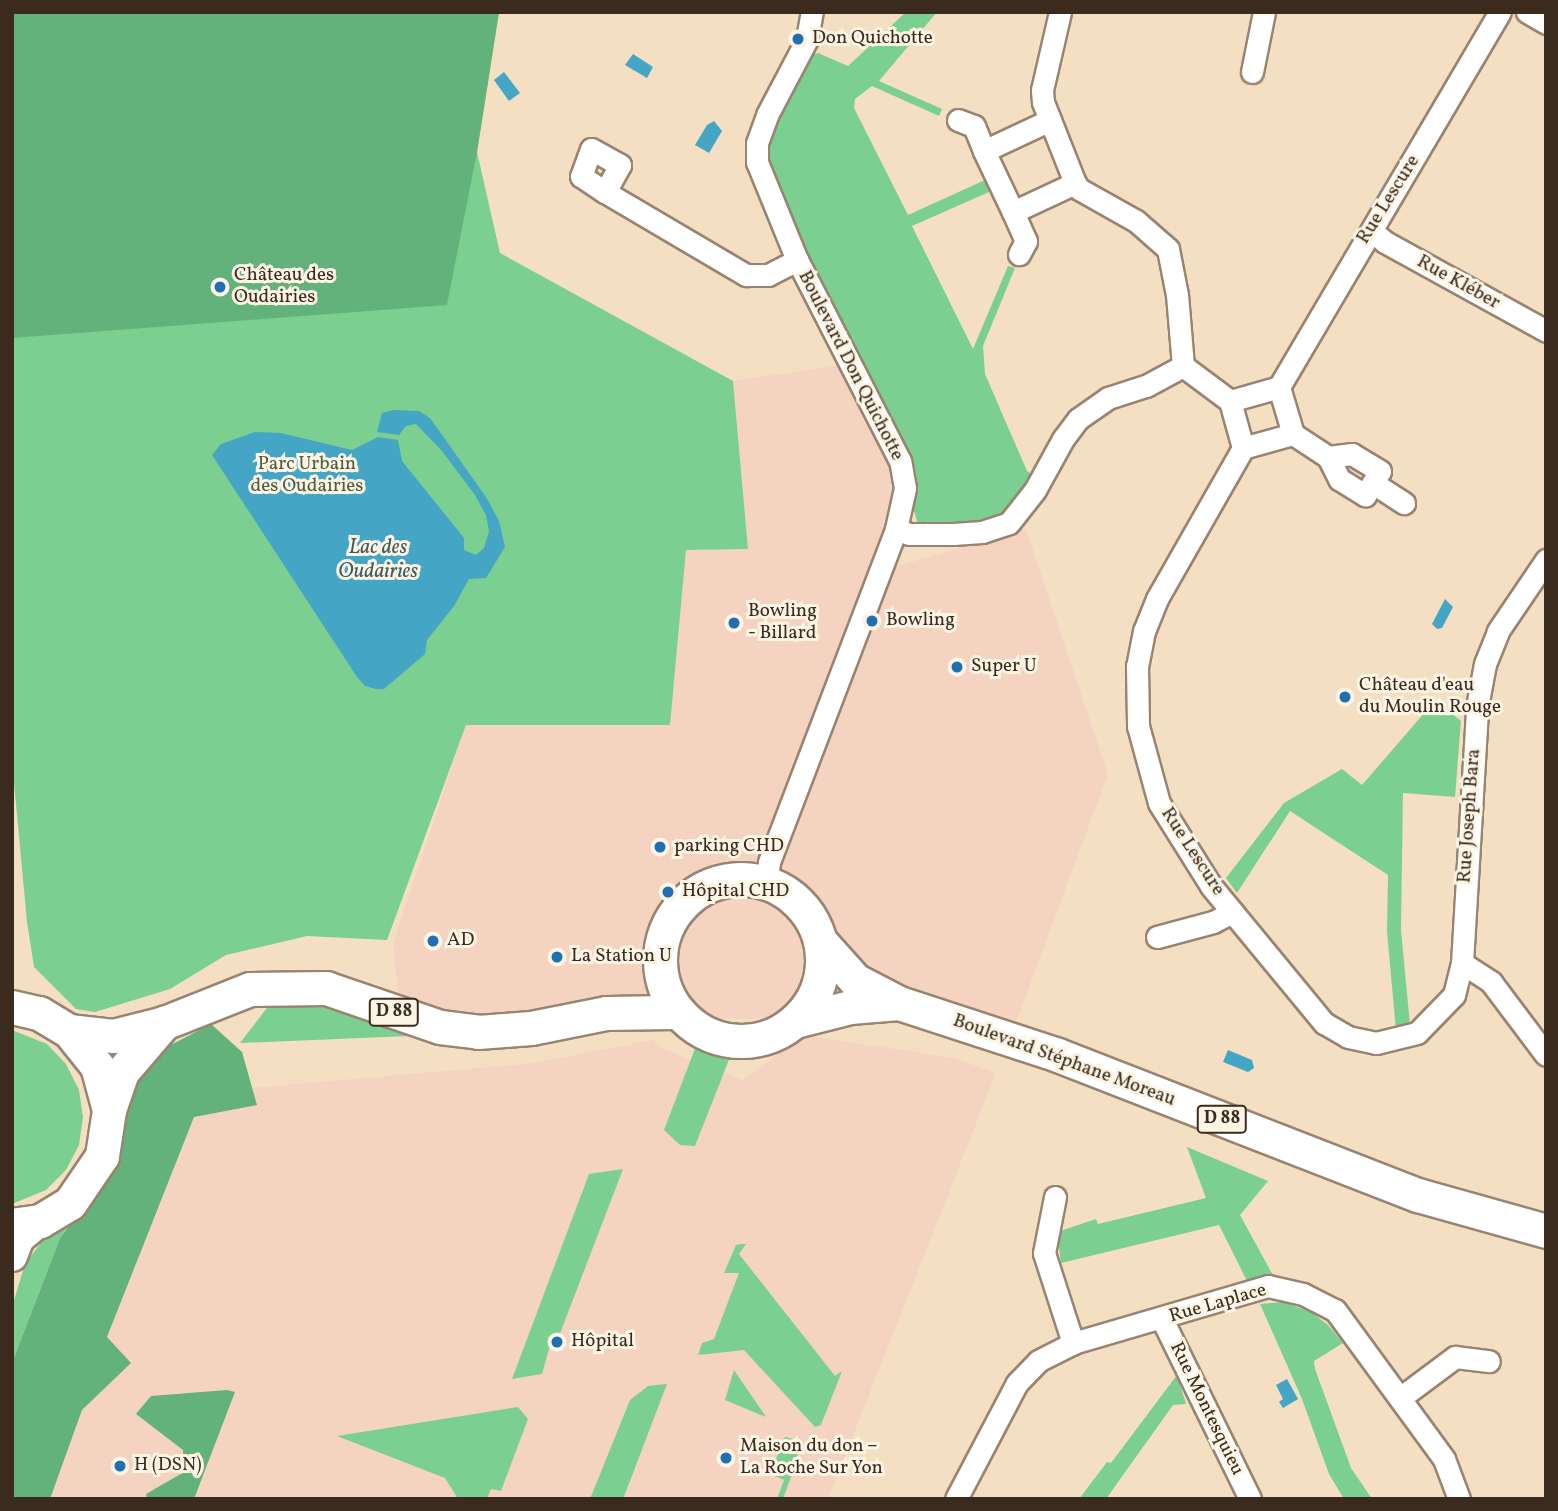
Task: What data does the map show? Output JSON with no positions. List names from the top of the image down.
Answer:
{
  "streets": {
    "main road": ["D 88", "Boulevard Stéphane Moreau"],
    "street": [
      "Rue Lescure",
      "Rue Kléber",
      "Boulevard Don Quichotte",
      "Rue Joseph Bara",
      "Rue Laplace",
      "Rue Montesquieu"
    ]
  },
  "crossings": [
    ["Rue Lescure", "Rue Kléber"],
    ["Rue Lescure", "Rue Joseph Bara"],
    ["Boulevard Don Quichotte", "D 88"],
    ["Boulevard Don Quichotte", "Boulevard Stéphane Moreau"],
    ["D 88", "Boulevard Stéphane Moreau"],
    ["Rue Laplace", "Rue Montesquieu"]
  ],
  "water": ["Lac des Oudairies"],
  "parks": ["Parc Urbain des Oudairies"],
  "places": [
    "Don Quichotte",
    "Château des Oudairies",
    "Bowling",
    "Bowling - Billard",
    "Super U",
    "Château d'eau du Moulin Rouge",
    "parking CHD",
    "Hôpital CHD",
    "AD",
    "La Station U",
    "Hôpital",
    "Maison du don – La Roche Sur Yon",
    "H (DSN)"
  ]
}
